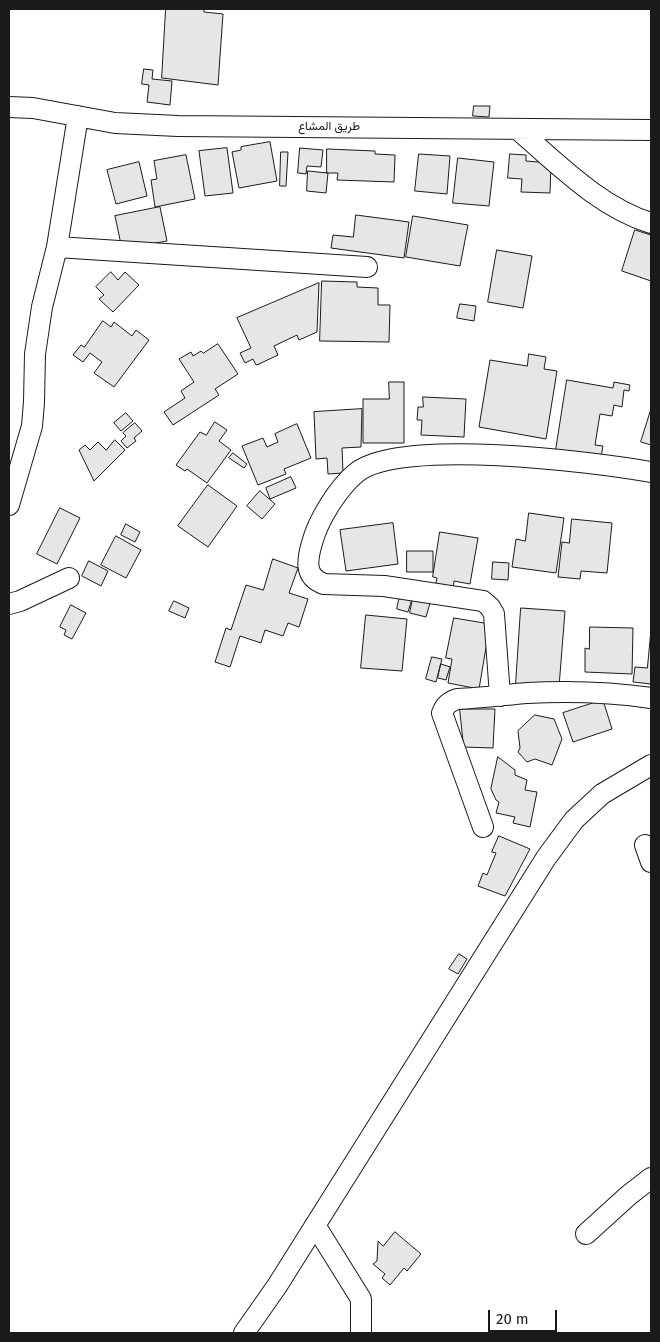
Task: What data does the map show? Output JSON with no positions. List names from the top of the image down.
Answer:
{
  "streets": {
    "street": ["طريق المشاع"]
  },
  "scale_bar": "20 m"
}
